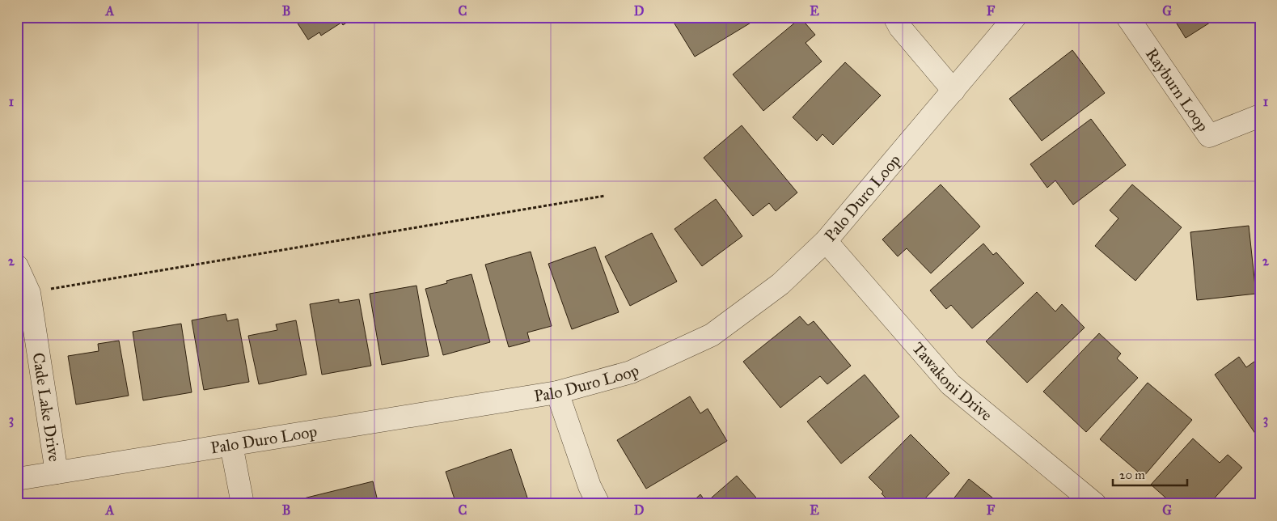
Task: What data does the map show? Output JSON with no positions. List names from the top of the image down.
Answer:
{
  "streets": {
    "street": [
      "Rayburn Loop",
      "Palo Duro Loop",
      "Tawakoni Drive",
      "Cade Lake Drive"
    ]
  },
  "crossings": [
    ["Palo Duro Loop", "Tawakoni Drive"],
    ["Palo Duro Loop", "Cade Lake Drive"]
  ],
  "scale_bar": "20 m",
  "grid": {
    "columns": [
      "A",
      "B",
      "C",
      "D",
      "E",
      "F",
      "G"
    ],
    "rows": ["1", "2", "3"]
  }
}
